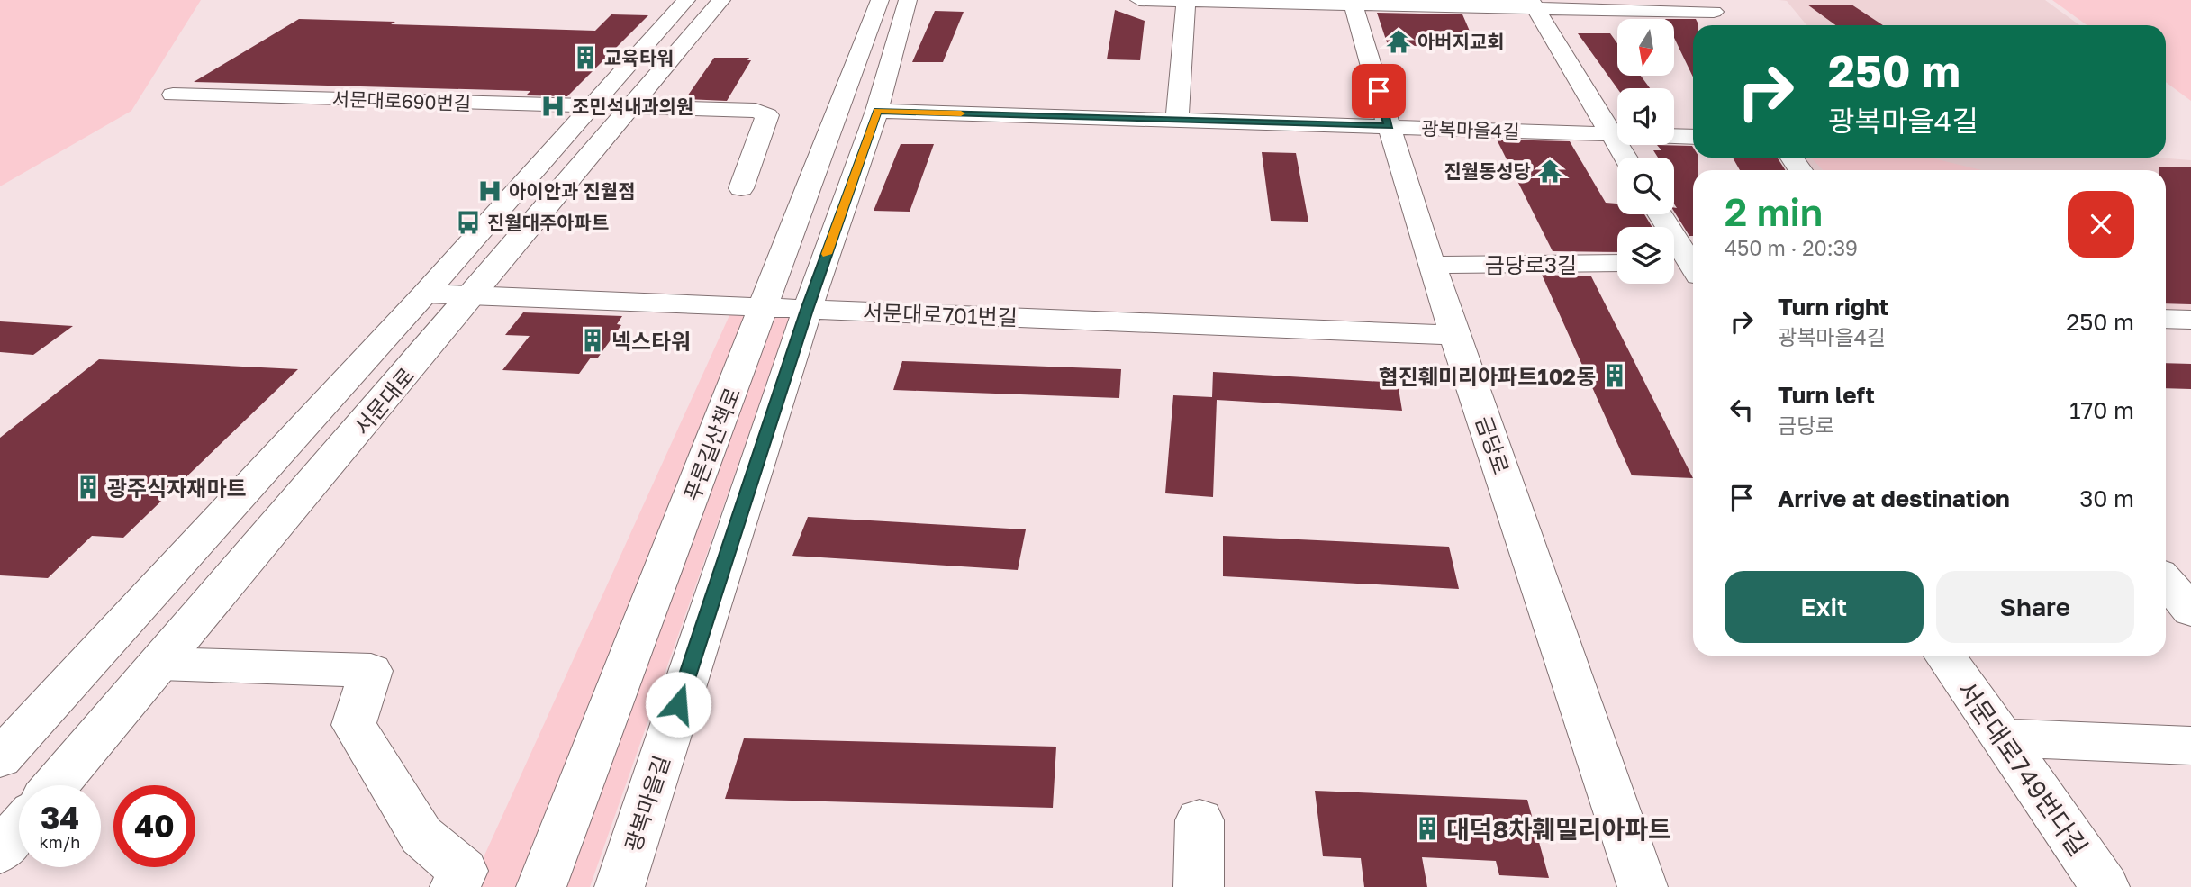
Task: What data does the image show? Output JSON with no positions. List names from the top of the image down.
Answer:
{
  "streets": {
    "street": [
      "서문대로690번길",
      "광복마을4길",
      "금당로3길",
      "서문대로701번길",
      "서문대로",
      "푸른길산책로",
      "금당로",
      "서문대로749번다길",
      "광복마을길"
    ]
  },
  "crossings": [
    ["서문대로690번길", "서문대로"],
    ["광복마을4길", "금당로"],
    ["광복마을4길", "광복마을길"],
    ["금당로3길", "금당로"],
    ["서문대로701번길", "서문대로"],
    ["서문대로701번길", "푸른길산책로"],
    ["서문대로701번길", "금당로"],
    ["서문대로701번길", "광복마을길"]
  ],
  "places": {
    "temple": ["아버지교회", "진월동성당"],
    "building": [
      "교육타워",
      "넥스타워",
      "협진훼미리아파트102동",
      "광주식자재마트",
      "대덕8차훼밀리아파트"
    ],
    "hospital": ["조민석내과의원", "아이안과 진월점"],
    "bus stop": ["진월대주아파트"]
  },
  "north": "bottom",
  "page": {
    "turn": ["250 m", "광복마을4길"],
    "heading": ["2 min", "450 m · 20:39"],
    "list": [
      {
        "name": "Turn right",
        "note": "광복마을4길",
        "value": "250 m"
      },
      {
        "name": "Turn left",
        "note": "금당로",
        "value": "170 m"
      },
      {
        "name": "Arrive at destination",
        "value": "30 m"
      }
    ],
    "buttons": ["Exit", "Share"],
    "speed": "34 km/h",
    "limit": "40"
  }
}
